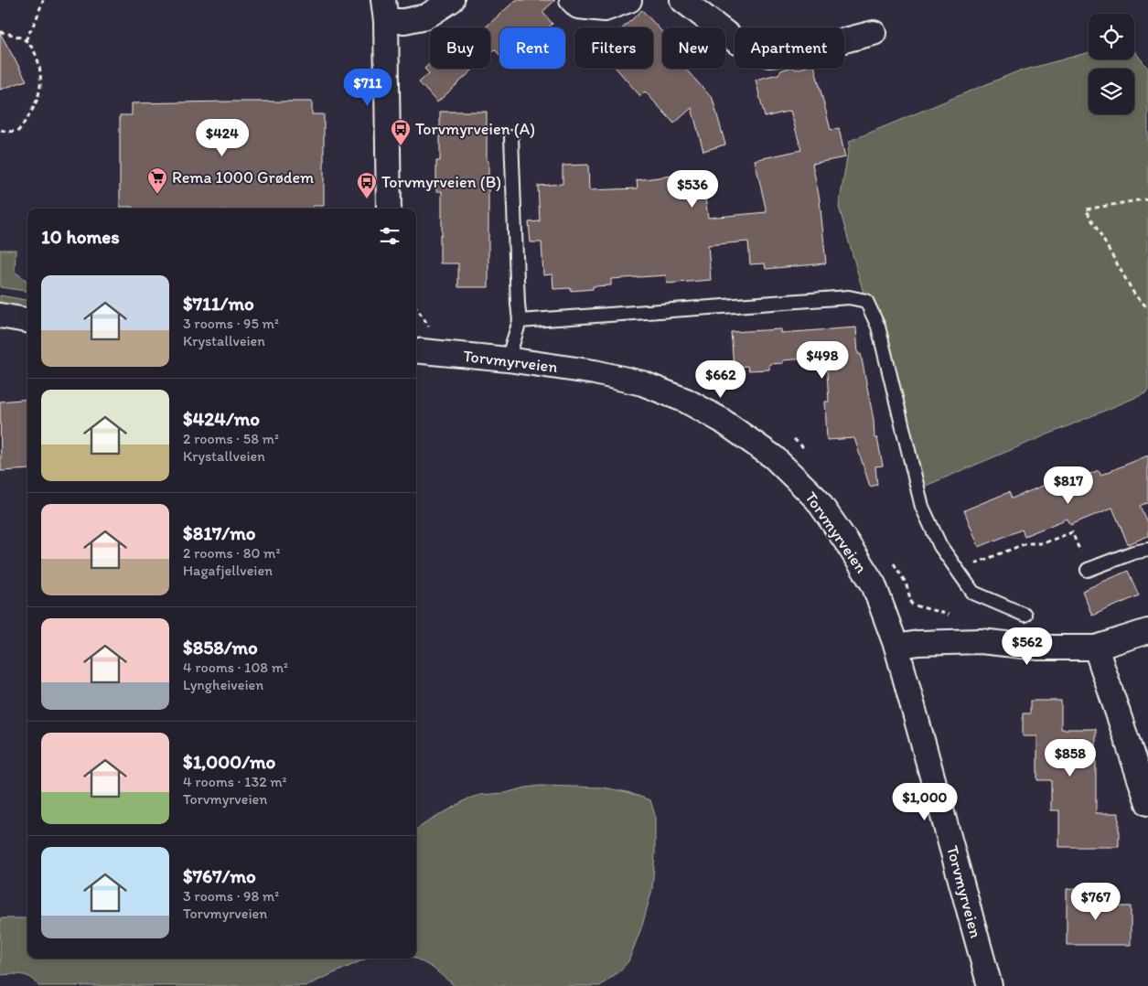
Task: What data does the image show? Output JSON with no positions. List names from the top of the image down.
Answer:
{
  "streets": {
    "street": ["Torvmyrveien"]
  },
  "places": {
    "bus stop": ["Torvmyrveien (A)", "Torvmyrveien (B)"],
    "supermarket": ["Rema 1000 Grødem"]
  },
  "page": {
    "chip": [
      "Buy",
      "Rent",
      "Filters",
      "New",
      "Apartment"
    ],
    "price": [
      "$711",
      "$424",
      "$536",
      "$498",
      "$662",
      "$817",
      "$562",
      "$858",
      "$1,000",
      "$767"
    ],
    "heading": "10 homes",
    "list": [
      {
        "name": "$711/mo",
        "note": "3 rooms · 95 m² · Krystallveien"
      },
      {
        "name": "$424/mo",
        "note": "2 rooms · 58 m² · Krystallveien"
      },
      {
        "name": "$817/mo",
        "note": "2 rooms · 80 m² · Hagafjellveien"
      },
      {
        "name": "$858/mo",
        "note": "4 rooms · 108 m² · Lyngheiveien"
      },
      {
        "name": "$1,000/mo",
        "note": "4 rooms · 132 m² · Torvmyrveien"
      },
      {
        "name": "$767/mo",
        "note": "3 rooms · 98 m² · Torvmyrveien"
      }
    ]
  }
}
